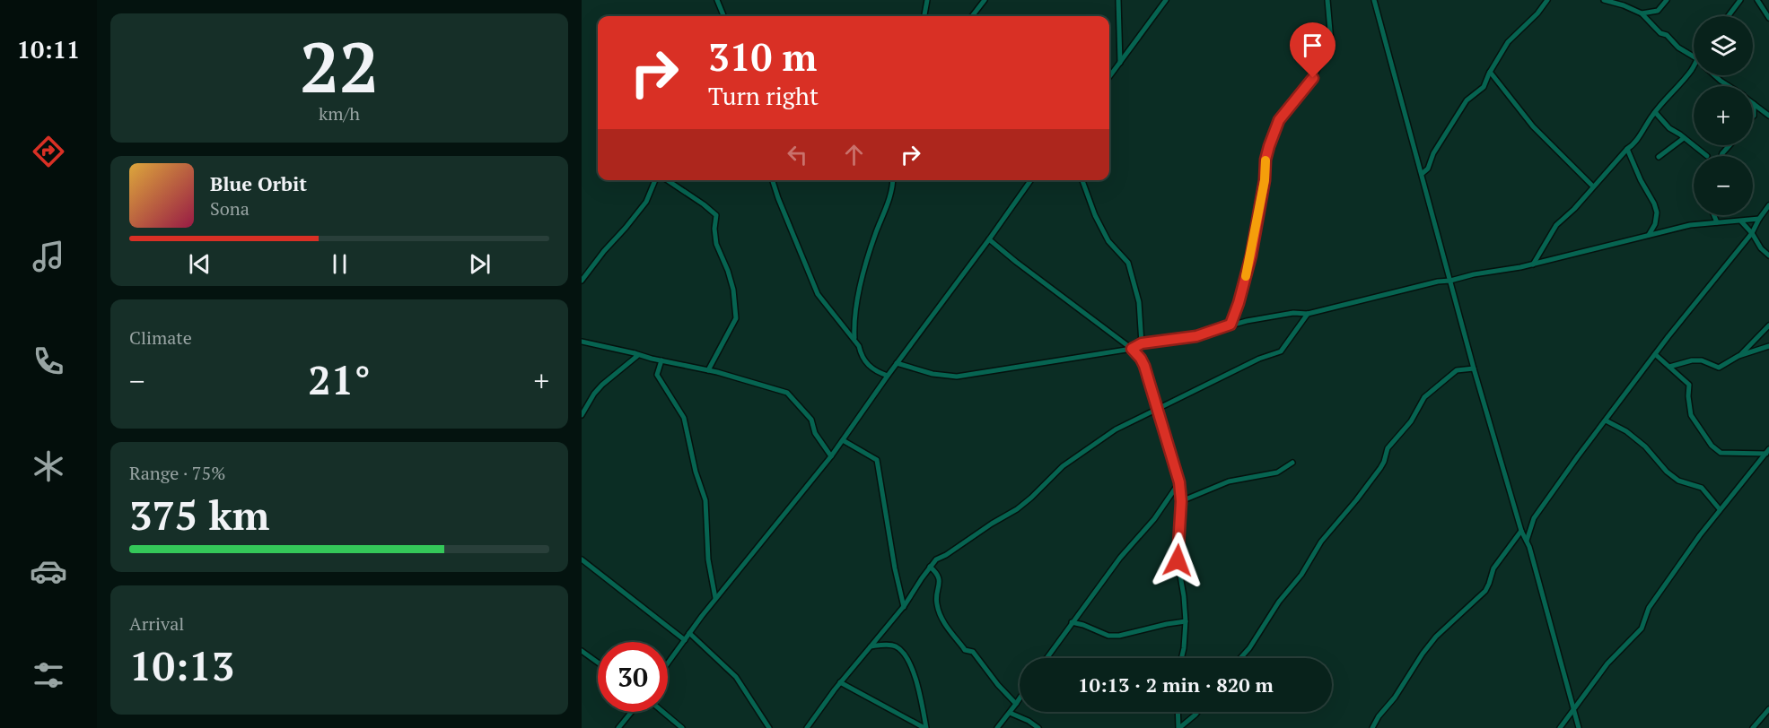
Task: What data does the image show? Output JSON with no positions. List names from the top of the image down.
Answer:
{
  "page": {
    "tabs": "10:11",
    "tile": [
      ["22", "km/h"],
      "Climate",
      ["Range · 75%", "375 km"],
      ["Arrival", "10:13"]
    ],
    "map_buttons": ["+", "−"],
    "turn": ["310 m", "Turn right"],
    "song": ["Blue Orbit", "Sona"],
    "heat": ["−", "21°", "+"],
    "limit": "30",
    "trip": "10:13 · 2 min · 820 m"
  }
}
